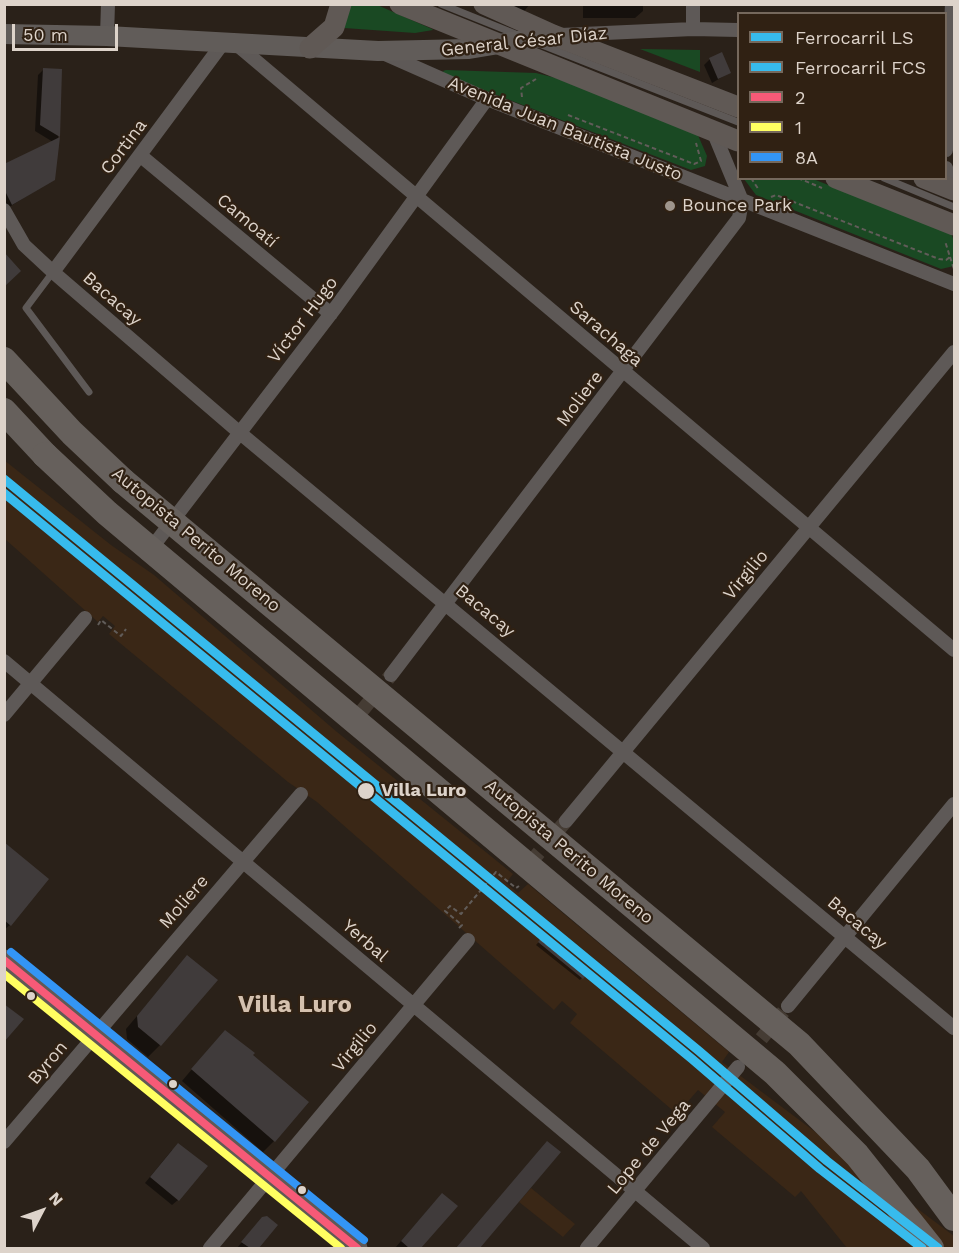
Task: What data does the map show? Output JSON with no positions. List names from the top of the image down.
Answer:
{
  "streets": {
    "highway": ["Autopista Perito Moreno"],
    "street": [
      "General César Díaz",
      "Avenida Juan Bautista Justo",
      "Cortina",
      "Camoatí",
      "Bacacay",
      "Víctor Hugo",
      "Sarachaga",
      "Moliere",
      "Virgilio",
      "Yerbal",
      "Byron",
      "Lope de Vega"
    ]
  },
  "crossings": [
    ["General César Díaz", "Avenida Juan Bautista Justo"],
    ["General César Díaz", "Cortina"],
    ["General César Díaz", "Sarachaga"],
    ["Avenida Juan Bautista Justo", "Víctor Hugo"],
    ["Avenida Juan Bautista Justo", "Moliere"],
    ["Cortina", "Camoatí"],
    ["Cortina", "Bacacay"],
    ["Cortina", "Sarachaga"],
    ["Camoatí", "Víctor Hugo"],
    ["Bacacay", "Víctor Hugo"],
    ["Bacacay", "Moliere"],
    ["Bacacay", "Virgilio"],
    ["Víctor Hugo", "Sarachaga"],
    ["Sarachaga", "Moliere"],
    ["Sarachaga", "Virgilio"],
    ["Moliere", "Yerbal"],
    ["Moliere", "Byron"],
    ["Virgilio", "Yerbal"],
    ["Yerbal", "Lope de Vega"]
  ],
  "districts": ["Villa Luro"],
  "places": ["Bounce Park", "Villa Luro"],
  "lines": [
    "rail line LS",
    "rail line FCS",
    "transit line 8A",
    "transit line 2",
    "transit line 1"
  ],
  "legend": [
    "Ferrocarril LS",
    "Ferrocarril FCS",
    "2",
    "1",
    "8A"
  ],
  "scale_bar": "50 m",
  "north": "top right"
}
